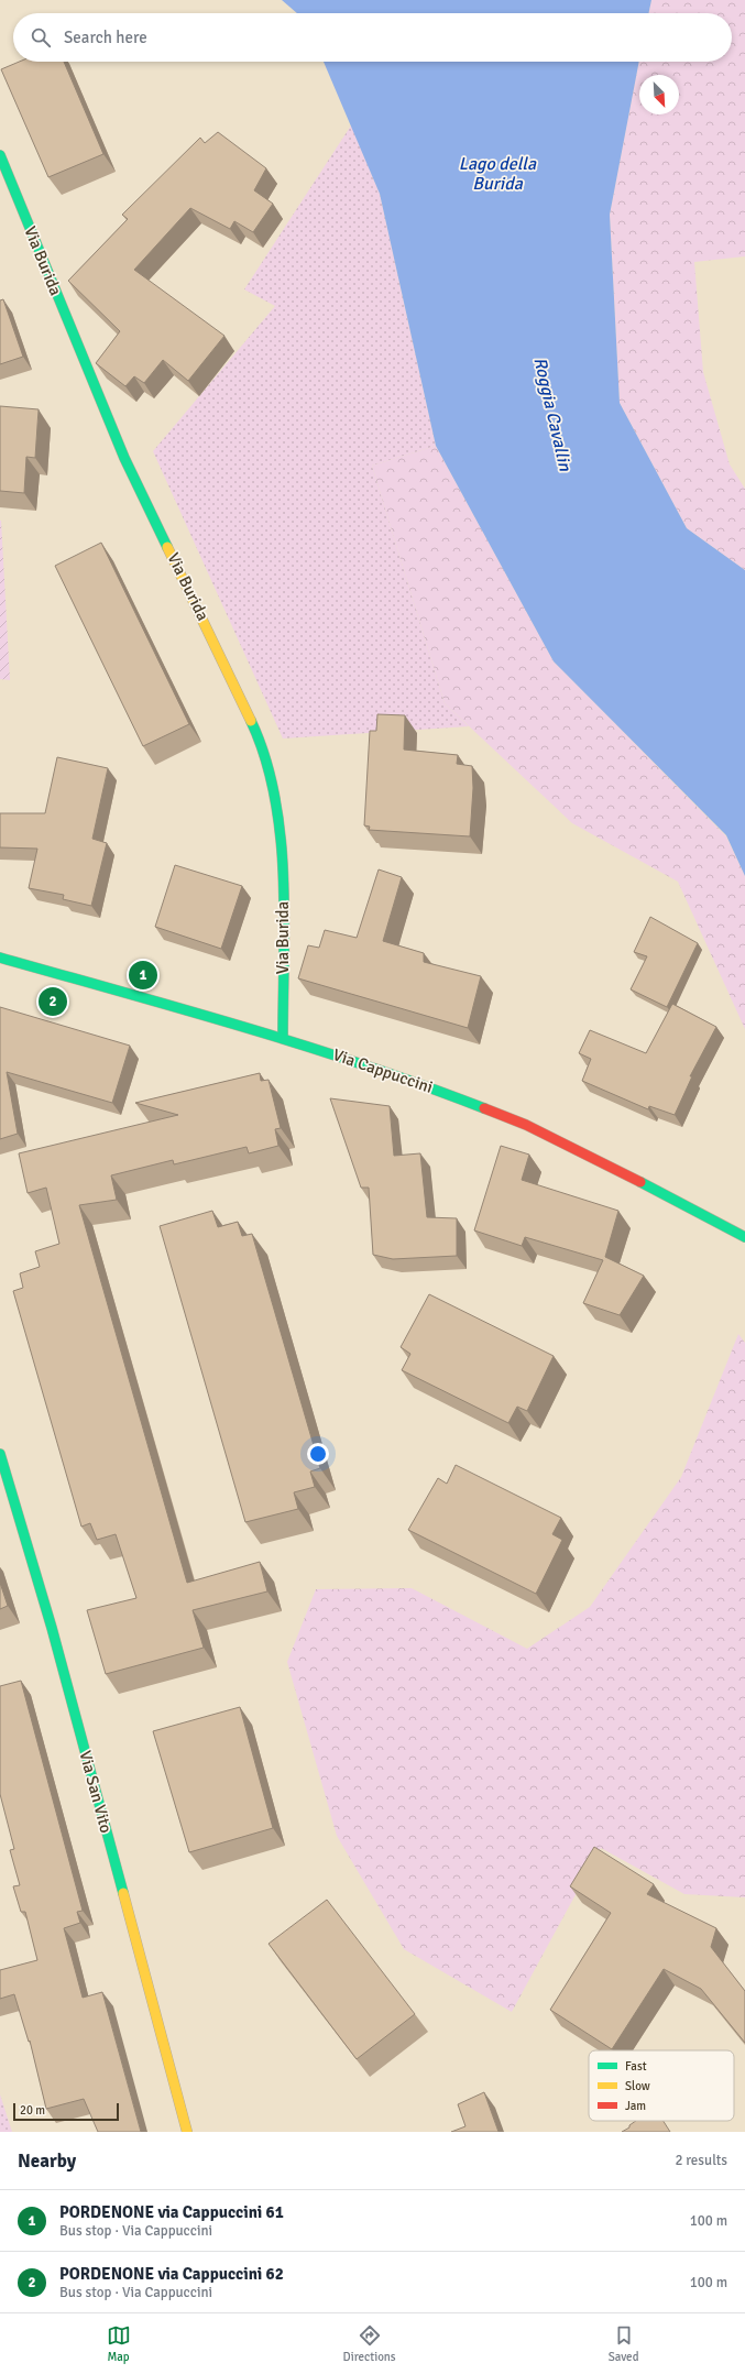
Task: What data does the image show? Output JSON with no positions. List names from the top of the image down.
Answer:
{
  "streets": {
    "street": ["Via Burida", "Via Cappuccini", "Via San Vito"]
  },
  "crossings": [
    ["Via Burida", "Via Cappuccini"]
  ],
  "water": ["Lago della Burida", "Roggia Cavallin"],
  "legend": ["Fast", "Slow", "Jam"],
  "scale_bar": "20 m",
  "north": "bottom right",
  "page": {
    "search": "Search here",
    "pins": ["1", "2"],
    "scale": "20 m",
    "heading": ["Nearby", "2 results"],
    "list": [
      {
        "mark": "1",
        "name": "PORDENONE via Cappuccini 61",
        "note": "Bus stop · Via Cappuccini",
        "value": "100 m"
      },
      {
        "mark": "2",
        "name": "PORDENONE via Cappuccini 62",
        "note": "Bus stop · Via Cappuccini",
        "value": "100 m"
      }
    ],
    "nav": ["Map", "Directions", "Saved"]
  }
}
